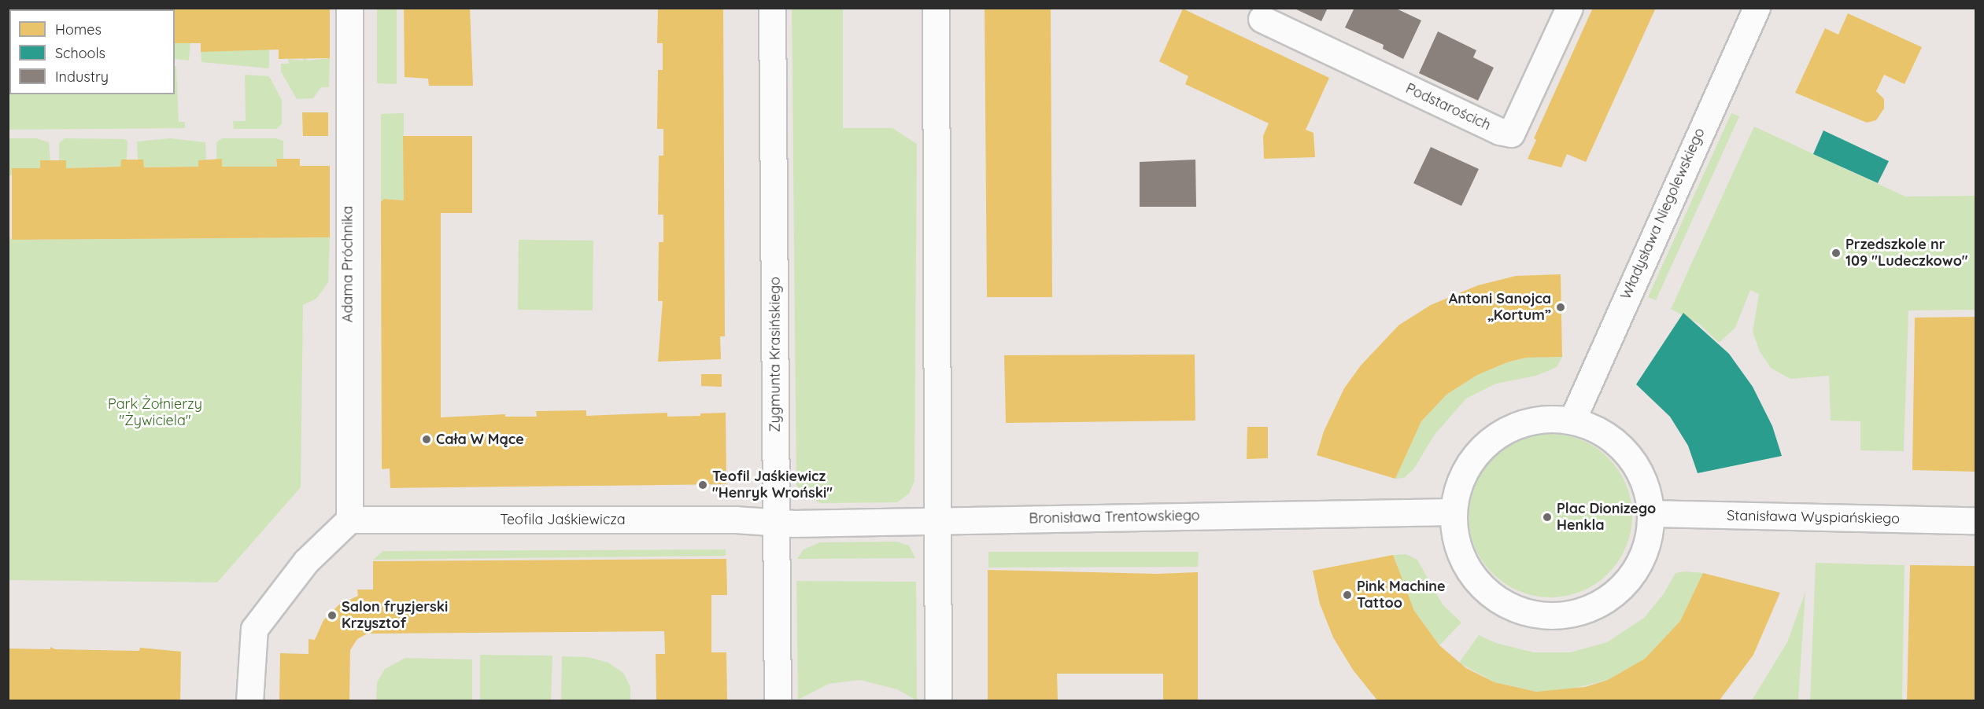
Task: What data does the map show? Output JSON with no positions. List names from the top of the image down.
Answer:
{
  "streets": {
    "street": [
      "Podstarościch",
      "Władysława Niegolewskiego",
      "Adama Próchnika",
      "Zygmunta Krasińskiego",
      "Bronisława Trentowskiego",
      "Stanisława Wyspiańskiego",
      "Teofila Jaśkiewicza"
    ]
  },
  "crossings": [
    ["Adama Próchnika", "Teofila Jaśkiewicza"],
    ["Zygmunta Krasińskiego", "Bronisława Trentowskiego"],
    ["Zygmunta Krasińskiego", "Teofila Jaśkiewicza"],
    ["Bronisława Trentowskiego", "Teofila Jaśkiewicza"]
  ],
  "parks": ["Park Żołnierzy \"Żywiciela\""],
  "places": [
    "Przedszkole nr 109 \"Ludeczkowo\"",
    "Antoni Sanojca „Kortum”",
    "Cała W Mące",
    "Teofil Jaśkiewicz \"Henryk Wroński\"",
    "Plac Dionizego Henkla",
    "Pink Machine Tattoo",
    "Salon fryzjerski Krzysztof"
  ],
  "legend": ["Homes", "Schools", "Industry"]
}
